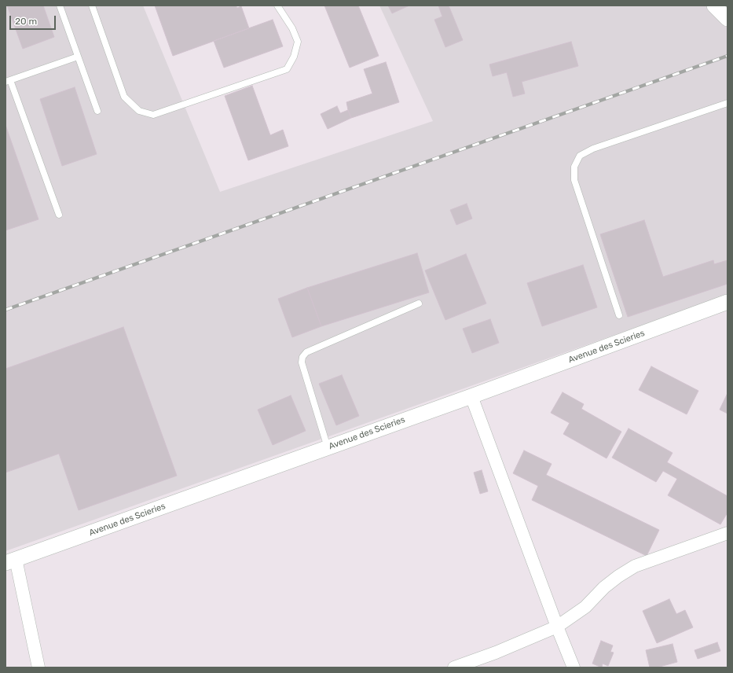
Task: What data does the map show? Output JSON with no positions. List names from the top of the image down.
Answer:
{
  "streets": {
    "street": ["Avenue des Scieries"]
  },
  "scale_bar": "20 m"
}
